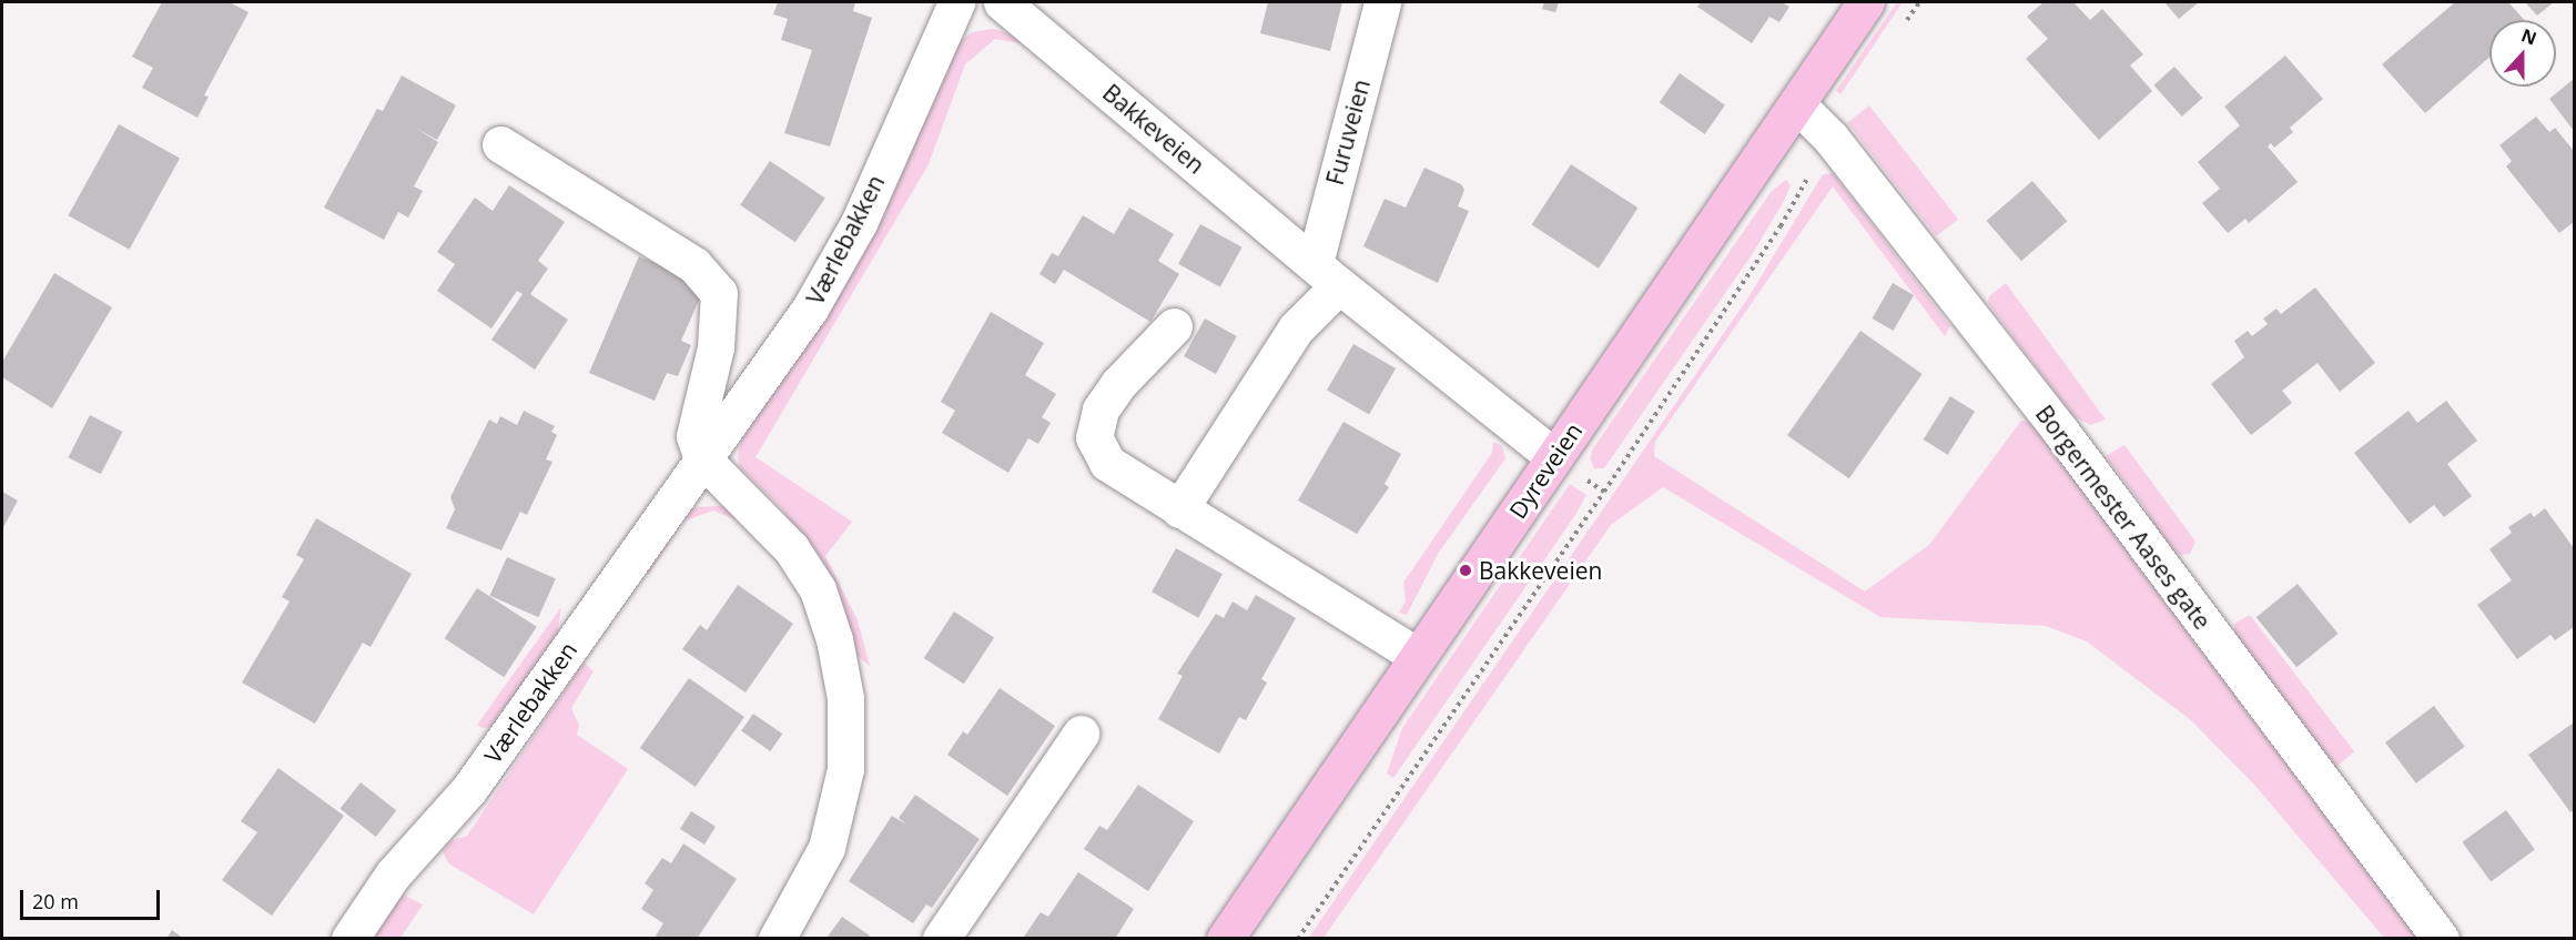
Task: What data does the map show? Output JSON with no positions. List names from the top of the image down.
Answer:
{
  "streets": {
    "main road": ["Dyreveien"],
    "street": [
      "Bakkeveien",
      "Furuveien",
      "Værlebakken",
      "Borgermester Aases gate"
    ]
  },
  "crossings": [
    ["Bakkeveien", "Furuveien"],
    ["Bakkeveien", "Dyreveien"],
    ["Dyreveien", "Borgermester Aases gate"]
  ],
  "places": ["Bakkeveien"],
  "scale_bar": "20 m",
  "north": "top"
}
